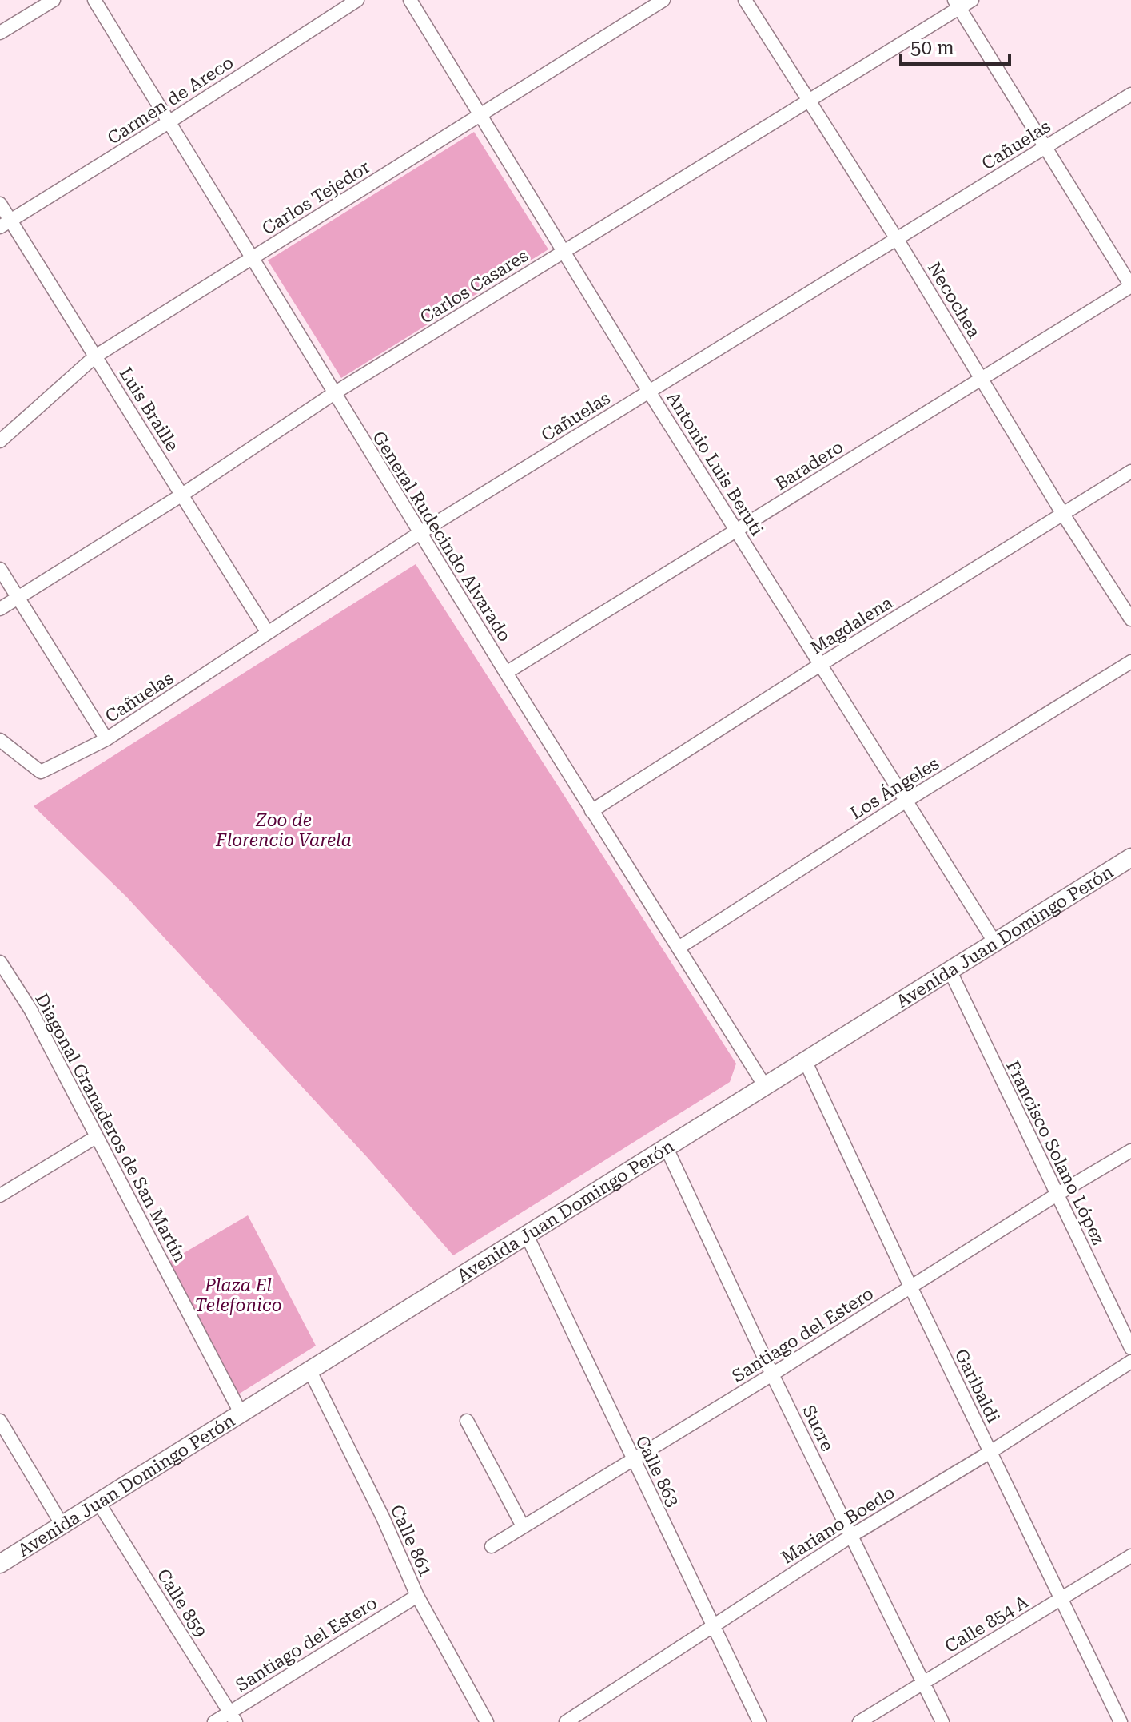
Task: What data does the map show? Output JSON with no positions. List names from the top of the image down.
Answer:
{
  "streets": {
    "main road": ["Avenida Juan Domingo Perón"],
    "street": [
      "Carmen de Areco",
      "Cañuelas",
      "Carlos Tejedor",
      "Carlos Casares",
      "Necochea",
      "Luis Braille",
      "Antonio Luis Beruti",
      "Baradero",
      "General Rudecindo Alvarado",
      "Magdalena",
      "Los Ángeles",
      "Diagonal Granaderos de San Martín",
      "Francisco Solano López",
      "Santiago del Estero",
      "Garibaldi",
      "Sucre",
      "Calle 863",
      "Mariano Boedo",
      "Calle 861",
      "Calle 859",
      "Calle 854 A"
    ]
  },
  "crossings": [
    ["Carmen de Areco", "Luis Braille"],
    ["Carmen de Areco", "General Rudecindo Alvarado"],
    ["Cañuelas", "Necochea"],
    ["Cañuelas", "Luis Braille"],
    ["Cañuelas", "Antonio Luis Beruti"],
    ["Cañuelas", "General Rudecindo Alvarado"],
    ["Carlos Tejedor", "Luis Braille"],
    ["Carlos Tejedor", "Antonio Luis Beruti"],
    ["Carlos Tejedor", "General Rudecindo Alvarado"],
    ["Carlos Casares", "Necochea"],
    ["Carlos Casares", "Luis Braille"],
    ["Carlos Casares", "Antonio Luis Beruti"],
    ["Carlos Casares", "General Rudecindo Alvarado"],
    ["Necochea", "Baradero"],
    ["Necochea", "Magdalena"],
    ["Antonio Luis Beruti", "Baradero"],
    ["Antonio Luis Beruti", "Magdalena"],
    ["Antonio Luis Beruti", "Los Ángeles"],
    ["Antonio Luis Beruti", "Avenida Juan Domingo Perón"],
    ["Baradero", "General Rudecindo Alvarado"],
    ["General Rudecindo Alvarado", "Magdalena"],
    ["General Rudecindo Alvarado", "Los Ángeles"],
    ["General Rudecindo Alvarado", "Avenida Juan Domingo Perón"],
    ["Avenida Juan Domingo Perón", "Diagonal Granaderos de San Martín"],
    ["Avenida Juan Domingo Perón", "Francisco Solano López"],
    ["Avenida Juan Domingo Perón", "Garibaldi"],
    ["Avenida Juan Domingo Perón", "Sucre"],
    ["Avenida Juan Domingo Perón", "Calle 863"],
    ["Avenida Juan Domingo Perón", "Calle 861"],
    ["Avenida Juan Domingo Perón", "Calle 859"],
    ["Francisco Solano López", "Santiago del Estero"],
    ["Santiago del Estero", "Garibaldi"],
    ["Santiago del Estero", "Sucre"],
    ["Santiago del Estero", "Calle 863"],
    ["Santiago del Estero", "Calle 861"],
    ["Santiago del Estero", "Calle 859"],
    ["Garibaldi", "Mariano Boedo"],
    ["Garibaldi", "Calle 854 A"],
    ["Sucre", "Mariano Boedo"],
    ["Sucre", "Calle 854 A"],
    ["Calle 863", "Mariano Boedo"]
  ],
  "parks": ["Zoo de Florencio Varela", "Plaza El Telefonico"],
  "scale_bar": "50 m"
}
